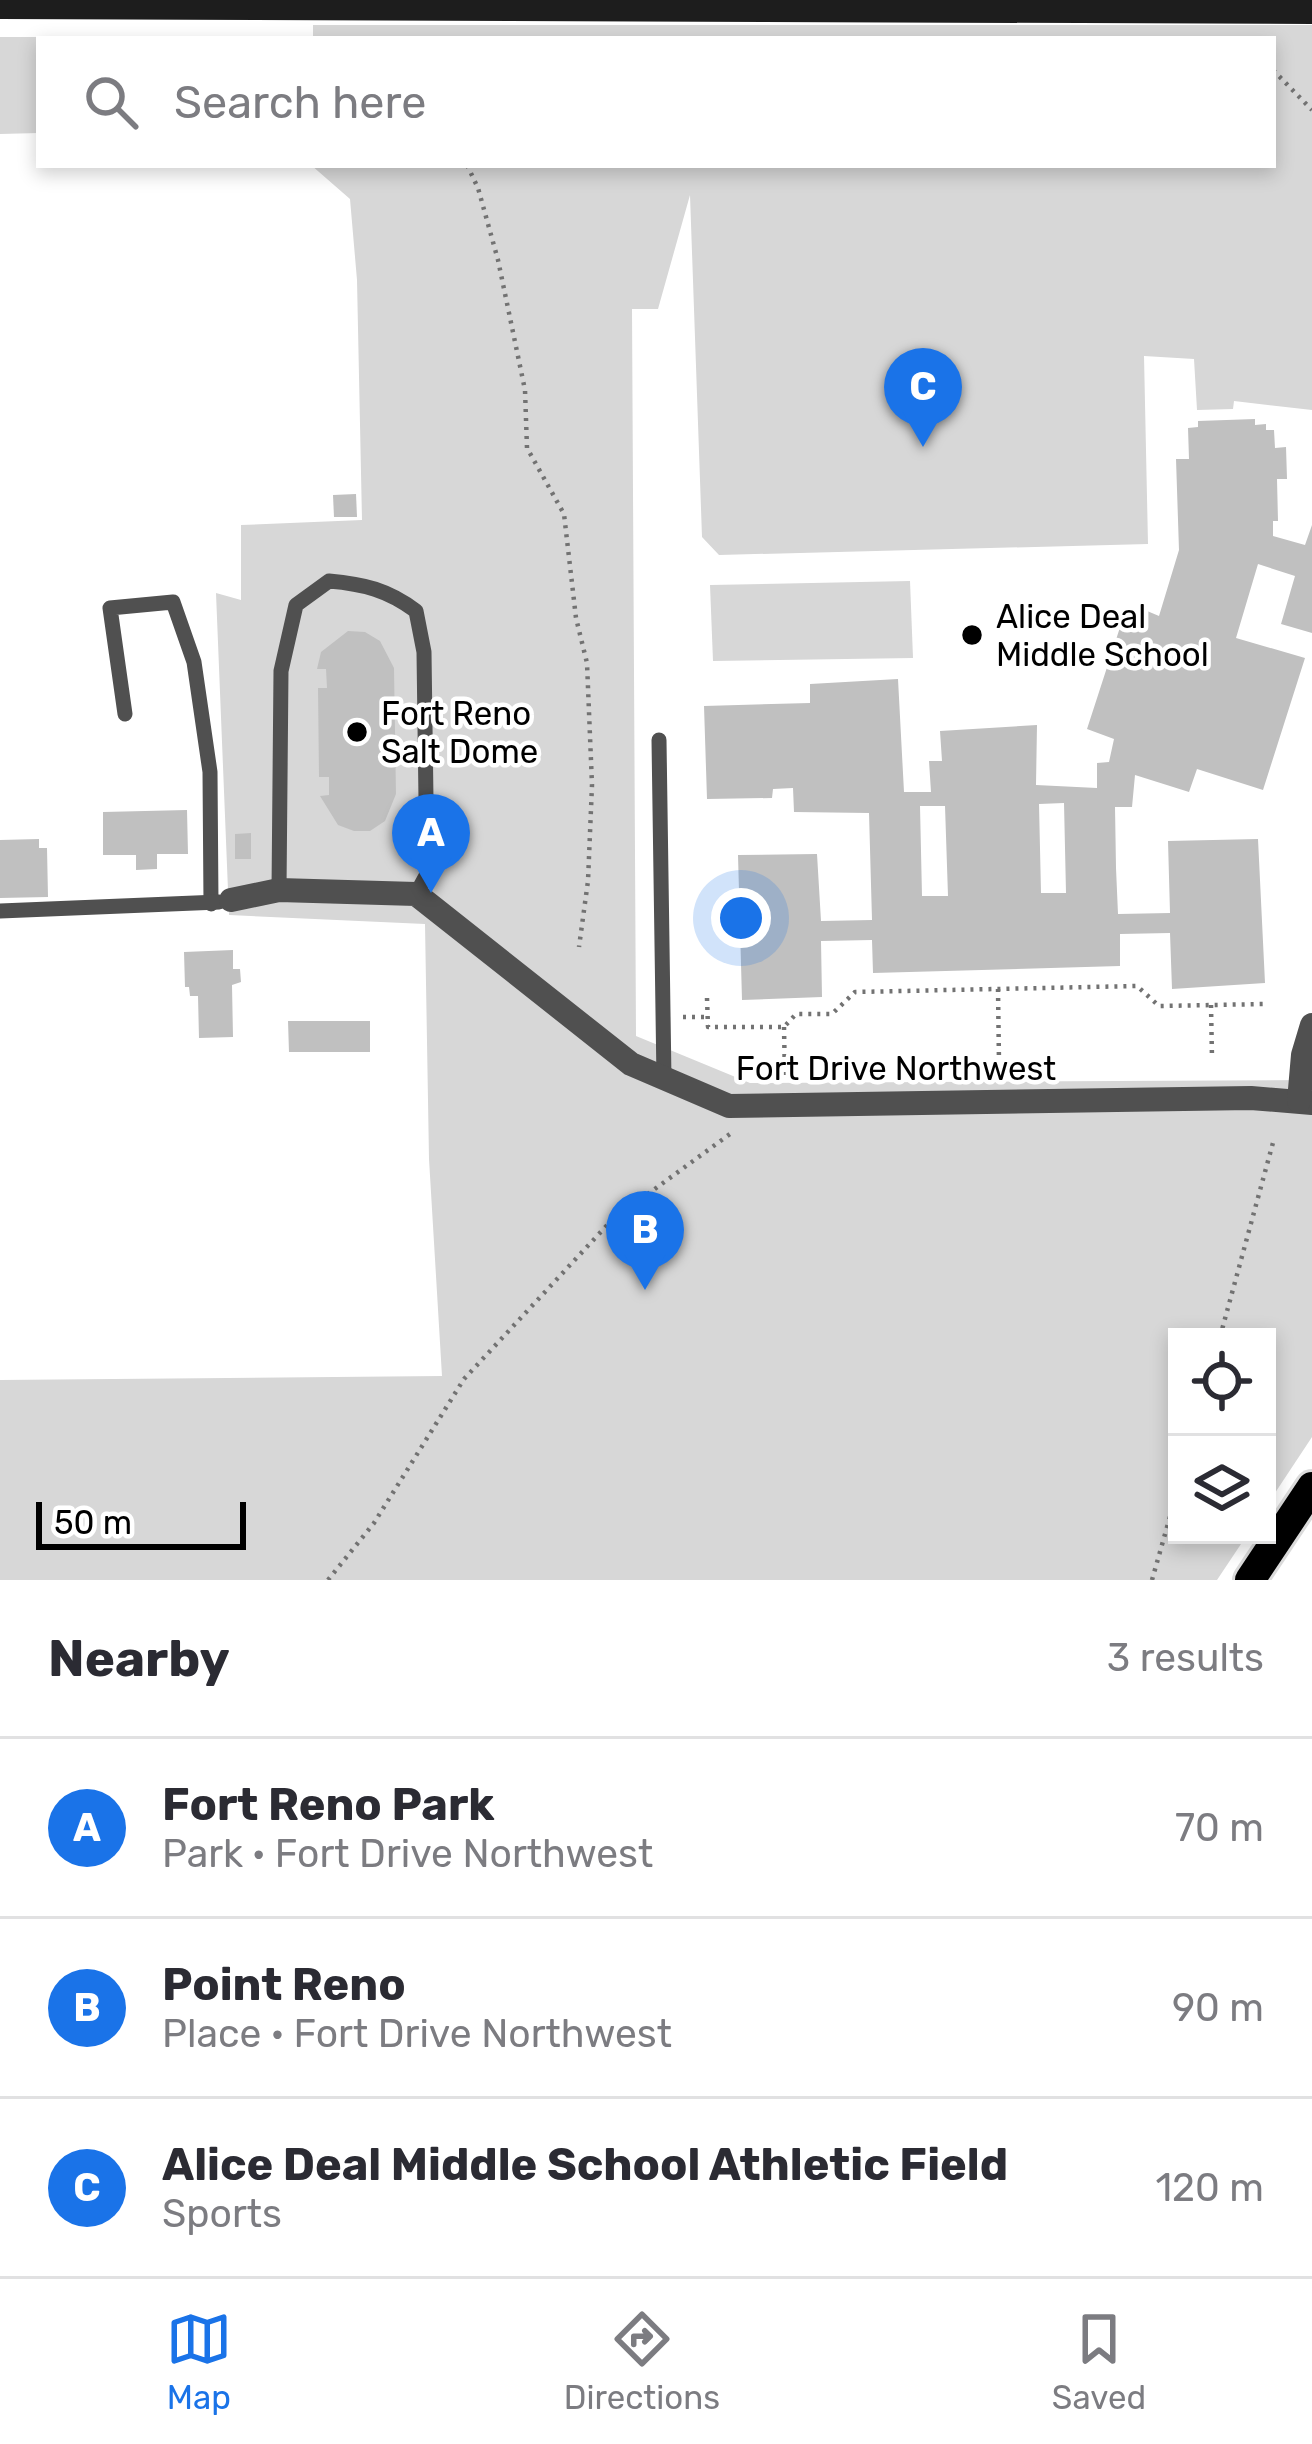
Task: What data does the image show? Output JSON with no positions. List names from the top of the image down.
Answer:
{
  "streets": {
    "street": ["Fort Drive Northwest"]
  },
  "places": ["Alice Deal Middle School", "Fort Reno Salt Dome"],
  "scale_bar": "50 m",
  "page": {
    "search": "Search here",
    "pins": ["C", "A", "B"],
    "scale": "50 m",
    "heading": ["Nearby", "3 results"],
    "list": [
      {
        "mark": "A",
        "name": "Fort Reno Park",
        "note": "Park · Fort Drive Northwest",
        "value": "70 m"
      },
      {
        "mark": "B",
        "name": "Point Reno",
        "note": "Place · Fort Drive Northwest",
        "value": "90 m"
      },
      {
        "mark": "C",
        "name": "Alice Deal Middle School Athletic Field",
        "note": "Sports",
        "value": "120 m"
      }
    ],
    "nav": ["Map", "Directions", "Saved"]
  }
}
